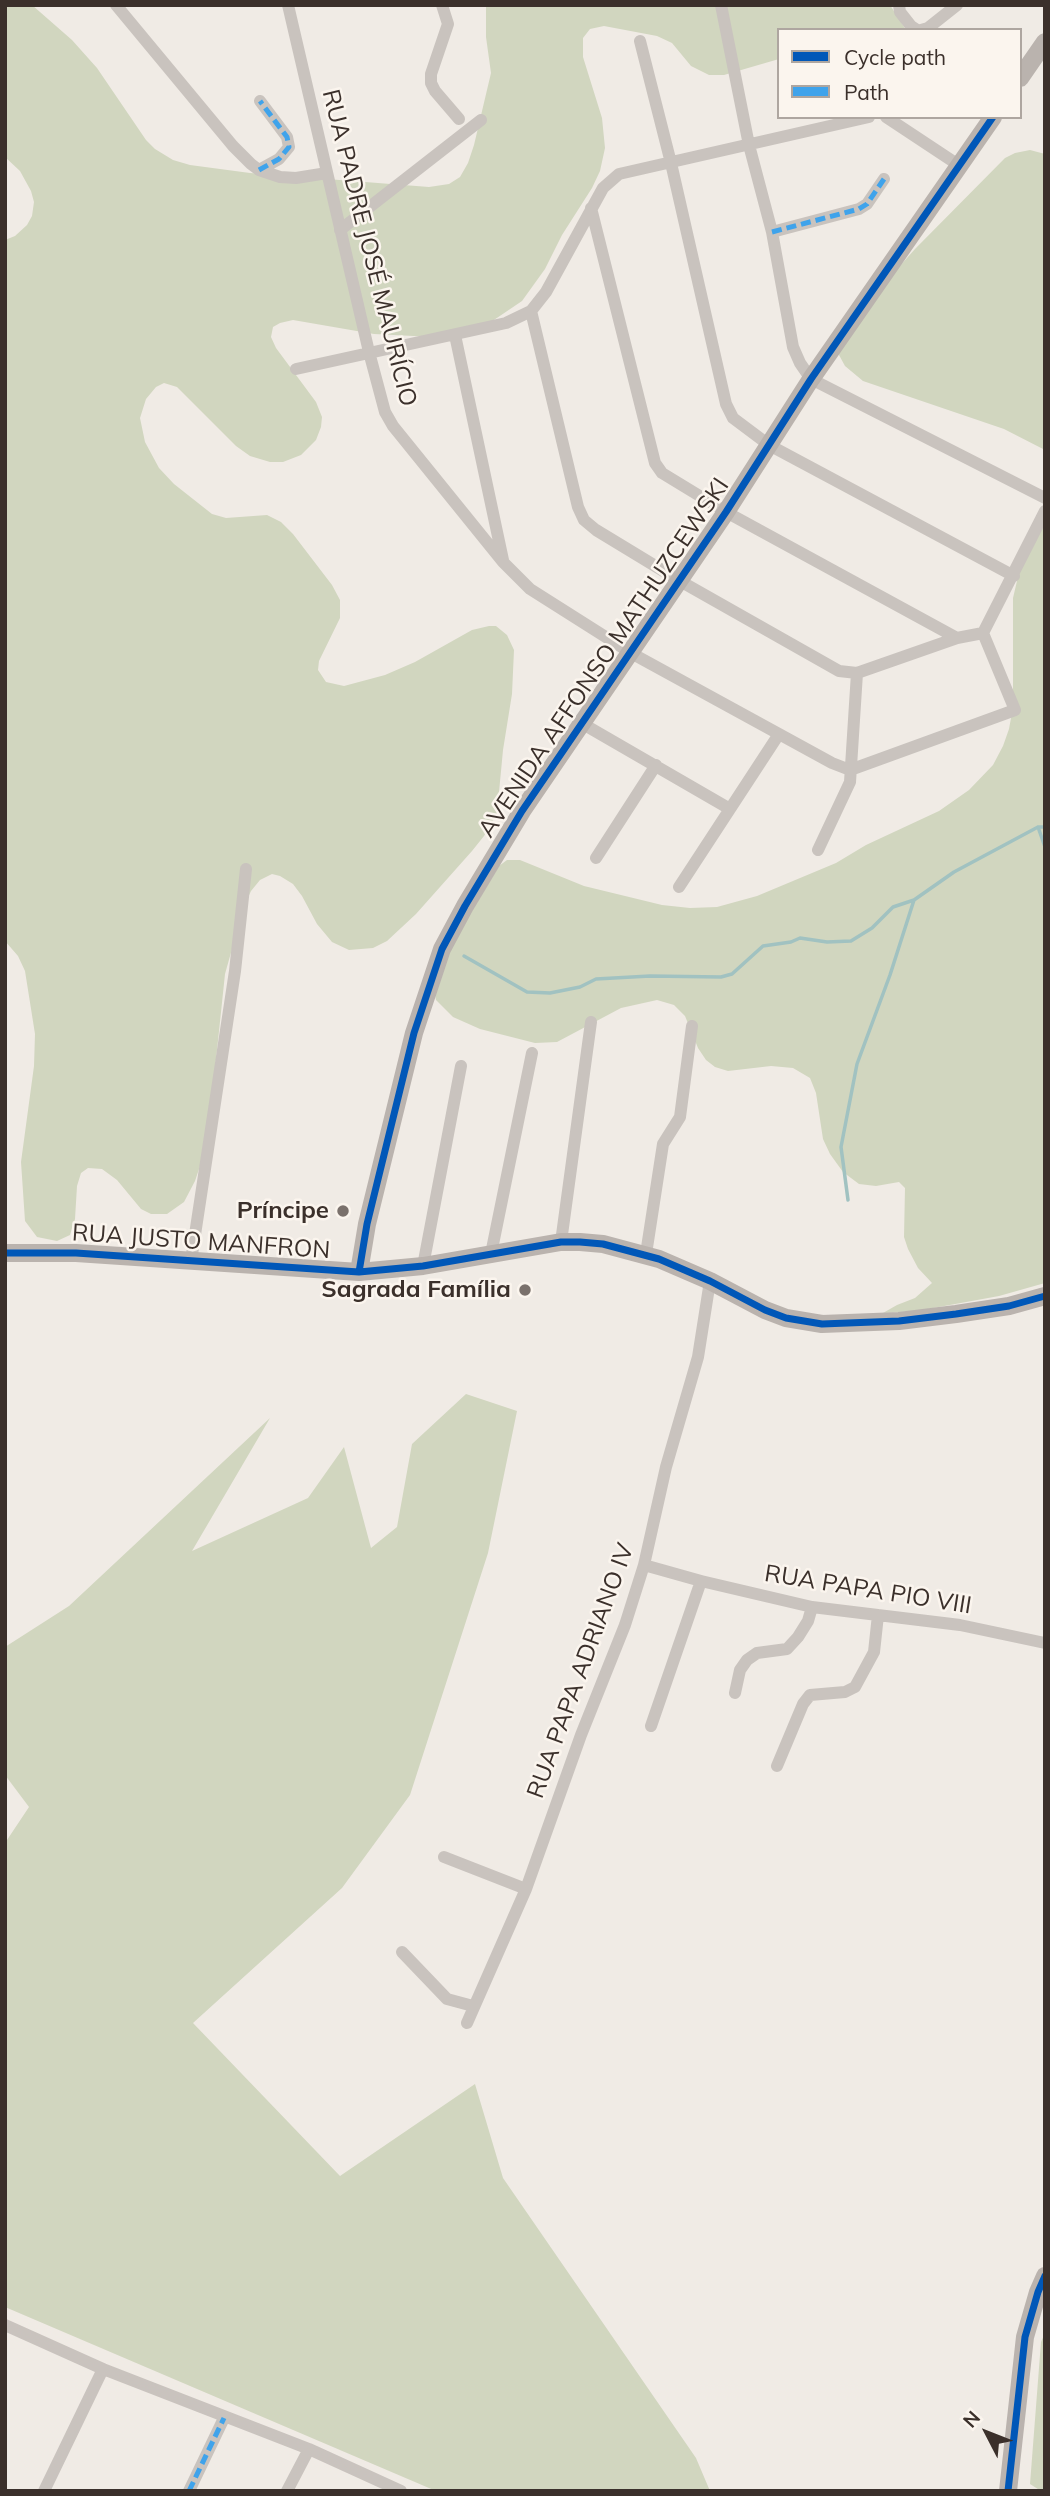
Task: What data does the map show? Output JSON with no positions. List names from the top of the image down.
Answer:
{
  "streets": {
    "street": [
      "RUA PADRE JOSÉ MAURÍCIO",
      "AVENIDA AFFONSO MATHUZCEWSKI",
      "RUA JUSTO MANFRON",
      "RUA PAPA PIO VIII",
      "RUA PAPA ADRIANO IV"
    ]
  },
  "crossings": [
    ["RUA PADRE JOSÉ MAURÍCIO", "AVENIDA AFFONSO MATHUZCEWSKI"],
    ["AVENIDA AFFONSO MATHUZCEWSKI", "RUA JUSTO MANFRON"],
    ["RUA JUSTO MANFRON", "RUA PAPA ADRIANO IV"],
    ["RUA PAPA PIO VIII", "RUA PAPA ADRIANO IV"]
  ],
  "places": ["Príncipe", "Sagrada Família"],
  "legend": ["Cycle path", "Path"],
  "north": "top left"
}
